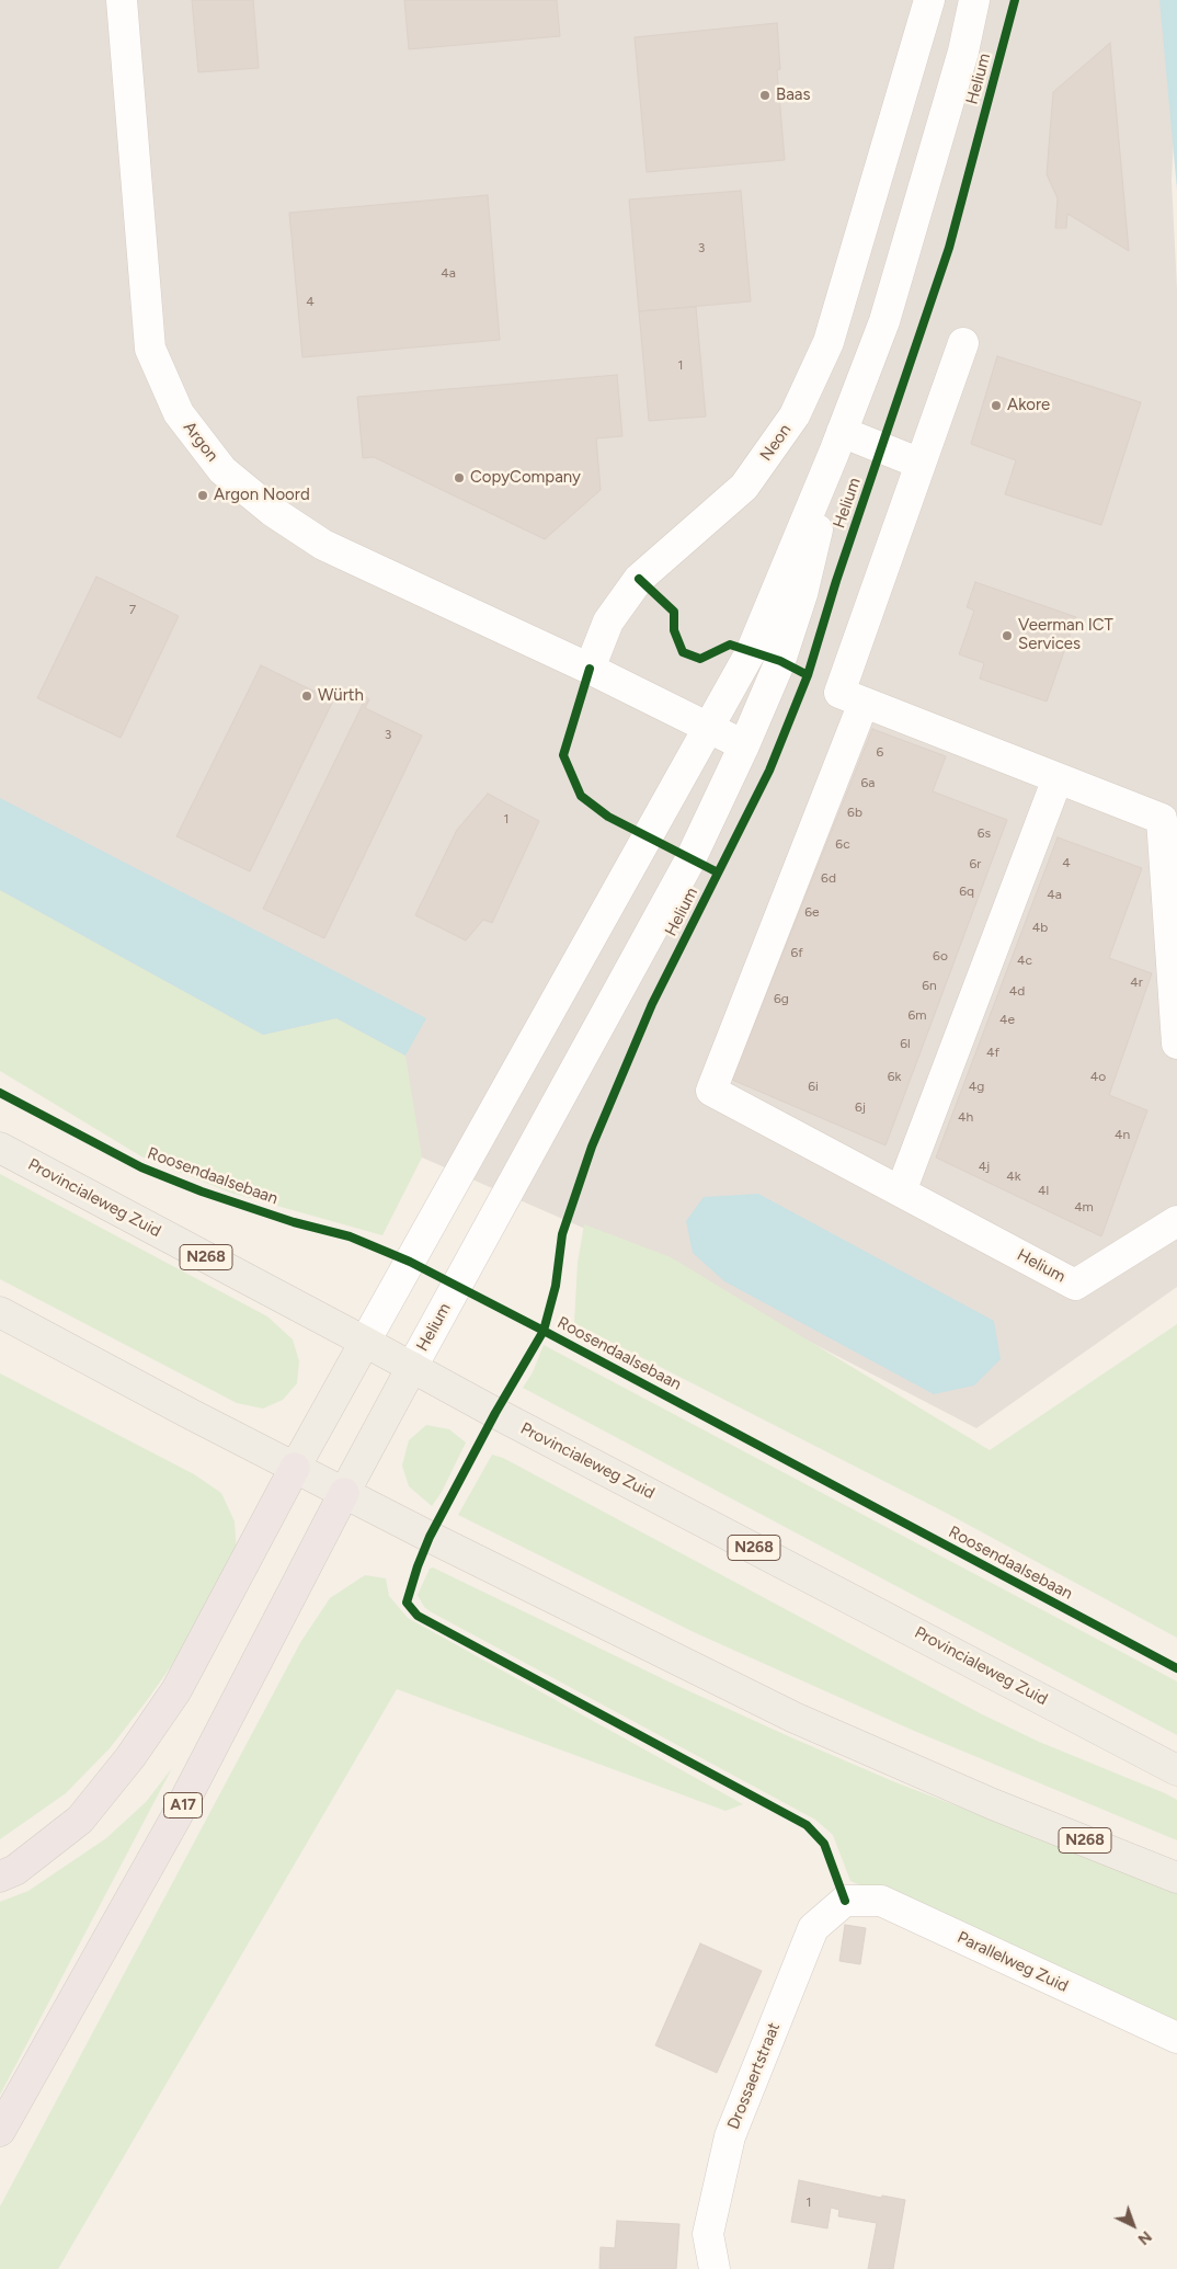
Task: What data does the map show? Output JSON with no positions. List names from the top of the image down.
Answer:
{
  "streets": {
    "highway": ["A17"],
    "main road": ["Provincialeweg Zuid", "N268"],
    "street": [
      "Helium",
      "Argon",
      "Neon",
      "Parallelweg Zuid",
      "Drossaertstraat"
    ],
    "cycle path": ["Roosendaalsebaan"]
  },
  "crossings": [
    ["Helium", "Provincialeweg Zuid"],
    ["Argon", "Neon"],
    ["N268", "A17"],
    ["Parallelweg Zuid", "Drossaertstraat"]
  ],
  "places": [
    "Baas",
    "Akore",
    "CopyCompany",
    "Argon Noord",
    "Veerman ICT Services",
    "Würth"
  ],
  "house_numbers": [
    "3",
    "4a",
    "4",
    "1",
    "7",
    "3",
    "6",
    "6a",
    "6b",
    "1",
    "6s",
    "6c",
    "4",
    "6r",
    "6d",
    "6q",
    "4a",
    "6e",
    "4b",
    "6f",
    "6o",
    "4c",
    "4r",
    "6n",
    "4d",
    "6g",
    "6m",
    "4e",
    "6l",
    "4f",
    "6k",
    "4o",
    "6i",
    "4g",
    "6j",
    "4h",
    "4n",
    "4j",
    "4k",
    "4l",
    "4m",
    "1"
  ],
  "north": "bottom right"
}
